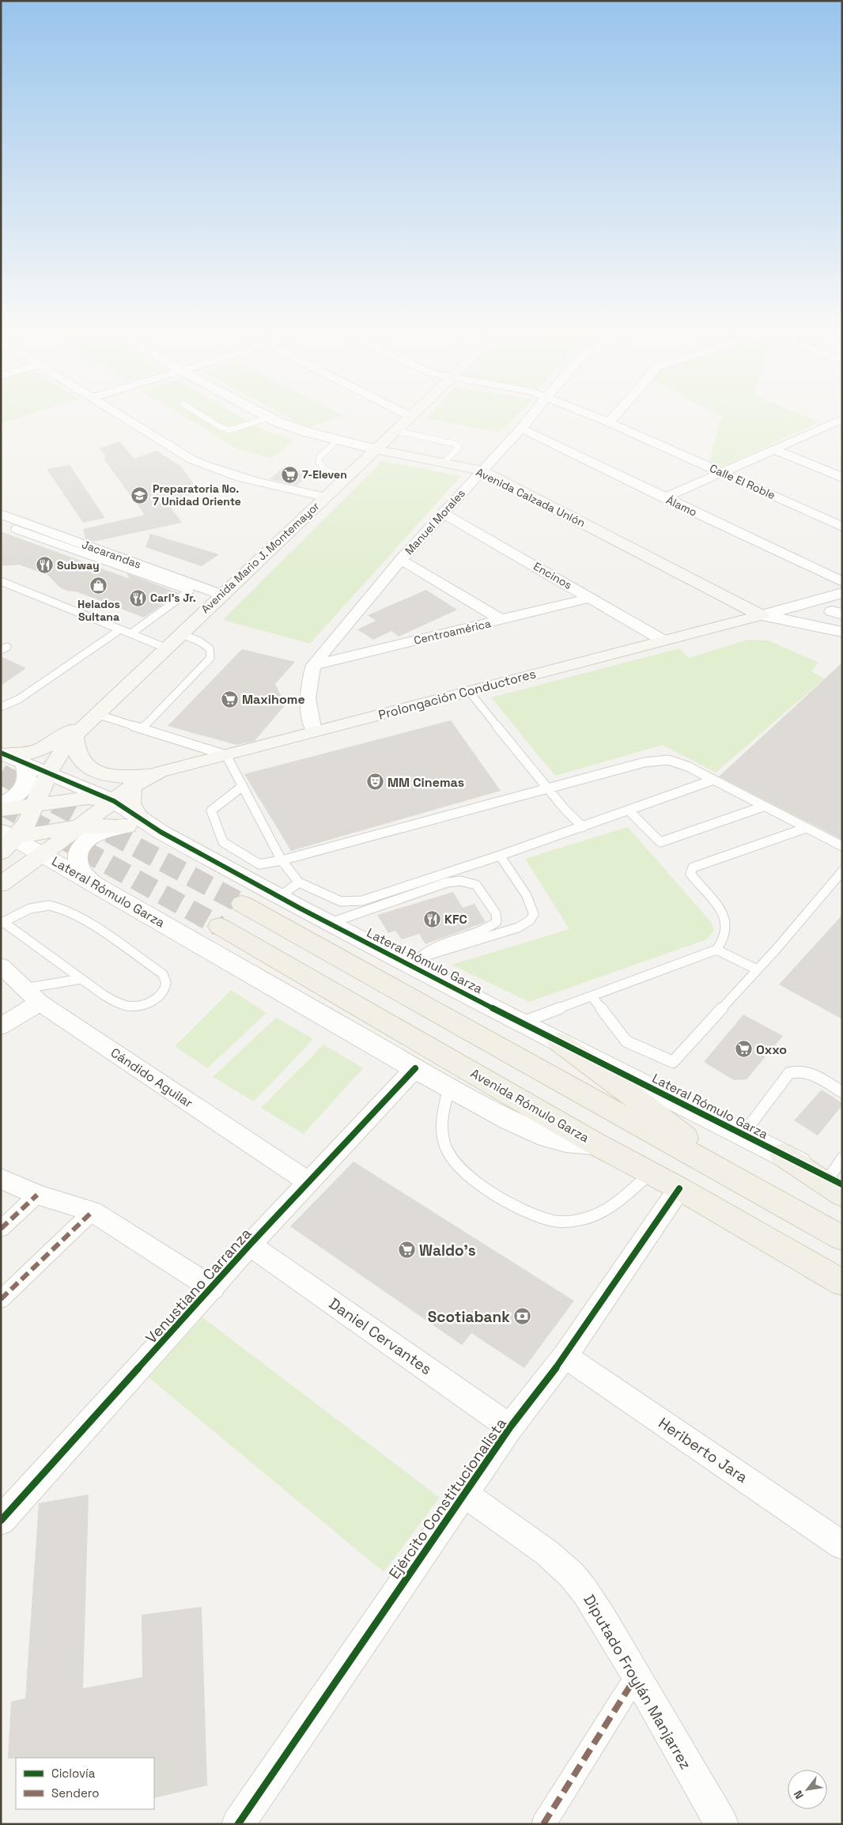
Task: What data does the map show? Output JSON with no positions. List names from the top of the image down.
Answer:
{
  "streets": {
    "main road": [
      "Avenida Calzada Unión",
      "Avenida Mario J. Montemayor",
      "Prolongación Conductores",
      "Avenida Rómulo Garza"
    ],
    "street": [
      "Calle El Roble",
      "Álamo",
      "Manuel Morales",
      "Jacarandas",
      "Encinos",
      "Centroamérica",
      "Lateral Rómulo Garza",
      "Cándido Aguilar",
      "Venustiano Carranza",
      "Daniel Cervantes",
      "Heriberto Jara",
      "Ejército Constitucionalista",
      "Diputado Froylán Manjarrez"
    ]
  },
  "crossings": [
    ["Avenida Calzada Unión", "Manuel Morales"],
    ["Avenida Calzada Unión", "Avenida Mario J. Montemayor"],
    ["Avenida Calzada Unión", "Prolongación Conductores"],
    ["Álamo", "Manuel Morales"],
    ["Manuel Morales", "Encinos"],
    ["Manuel Morales", "Centroamérica"],
    ["Manuel Morales", "Prolongación Conductores"],
    ["Jacarandas", "Avenida Mario J. Montemayor"],
    ["Avenida Mario J. Montemayor", "Lateral Rómulo Garza"],
    ["Encinos", "Centroamérica"],
    ["Encinos", "Prolongación Conductores"],
    ["Lateral Rómulo Garza", "Avenida Rómulo Garza"],
    ["Lateral Rómulo Garza", "Venustiano Carranza"],
    ["Cándido Aguilar", "Venustiano Carranza"],
    ["Avenida Rómulo Garza", "Ejército Constitucionalista"],
    ["Venustiano Carranza", "Daniel Cervantes"],
    ["Daniel Cervantes", "Ejército Constitucionalista"],
    ["Heriberto Jara", "Ejército Constitucionalista"],
    ["Ejército Constitucionalista", "Diputado Froylán Manjarrez"]
  ],
  "places": {
    "supermarket": [
      "7-Eleven",
      "Maxihome",
      "Oxxo",
      "Waldo's"
    ],
    "school or university": ["Preparatoria No. 7 Unidad Oriente"],
    "restaurant": ["Subway", "Carl's Jr.", "KFC"],
    "shop": ["Helados Sultana"],
    "theatre": ["MM Cinemas"],
    "bank": ["Scotiabank"]
  },
  "legend": ["Ciclovía", "Sendero"],
  "north": "bottom left"
}
